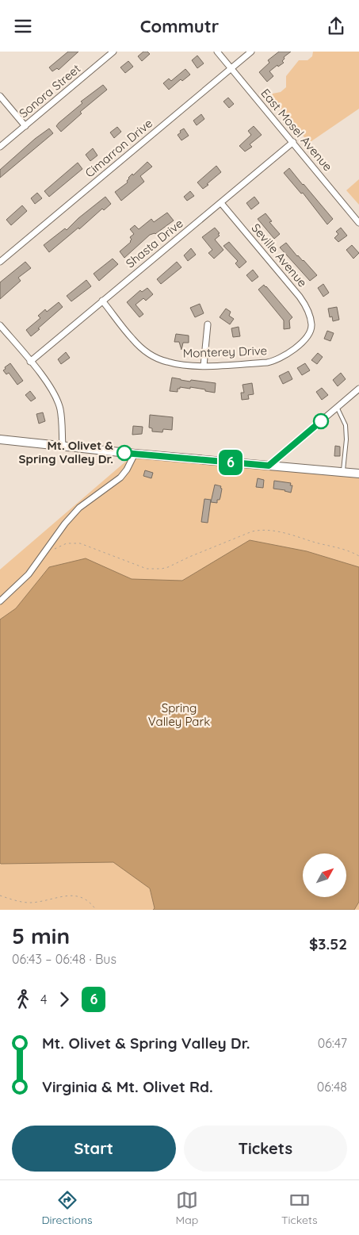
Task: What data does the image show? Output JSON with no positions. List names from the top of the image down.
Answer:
{
  "streets": {
    "street": [
      "Sonora Street",
      "East Mosel Avenue",
      "Cimarron Drive",
      "Shasta Drive",
      "Seville Avenue",
      "Monterey Drive"
    ]
  },
  "crossings": [
    ["East Mosel Avenue", "Cimarron Drive"],
    ["East Mosel Avenue", "Shasta Drive"],
    ["Shasta Drive", "Seville Avenue"],
    ["Shasta Drive", "Monterey Drive"],
    ["Seville Avenue", "Monterey Drive"]
  ],
  "parks": ["Spring Valley Park"],
  "places": ["Mt. Olivet & Spring Valley Dr."],
  "lines": ["bus line 6"],
  "north": "top right",
  "page": {
    "header": "Commutr",
    "on_map": "6",
    "heading": ["5 min", "06:43 – 06:48 · Bus", "$3.52"],
    "legs": ["4", "6"],
    "list": [
      {
        "name": "Mt. Olivet & Spring Valley Dr.",
        "value": "06:47"
      },
      {
        "name": "Virginia & Mt. Olivet Rd.",
        "value": "06:48"
      }
    ],
    "buttons": ["Start", "Tickets"],
    "tabs": ["Directions", "Map", "Tickets"]
  }
}
